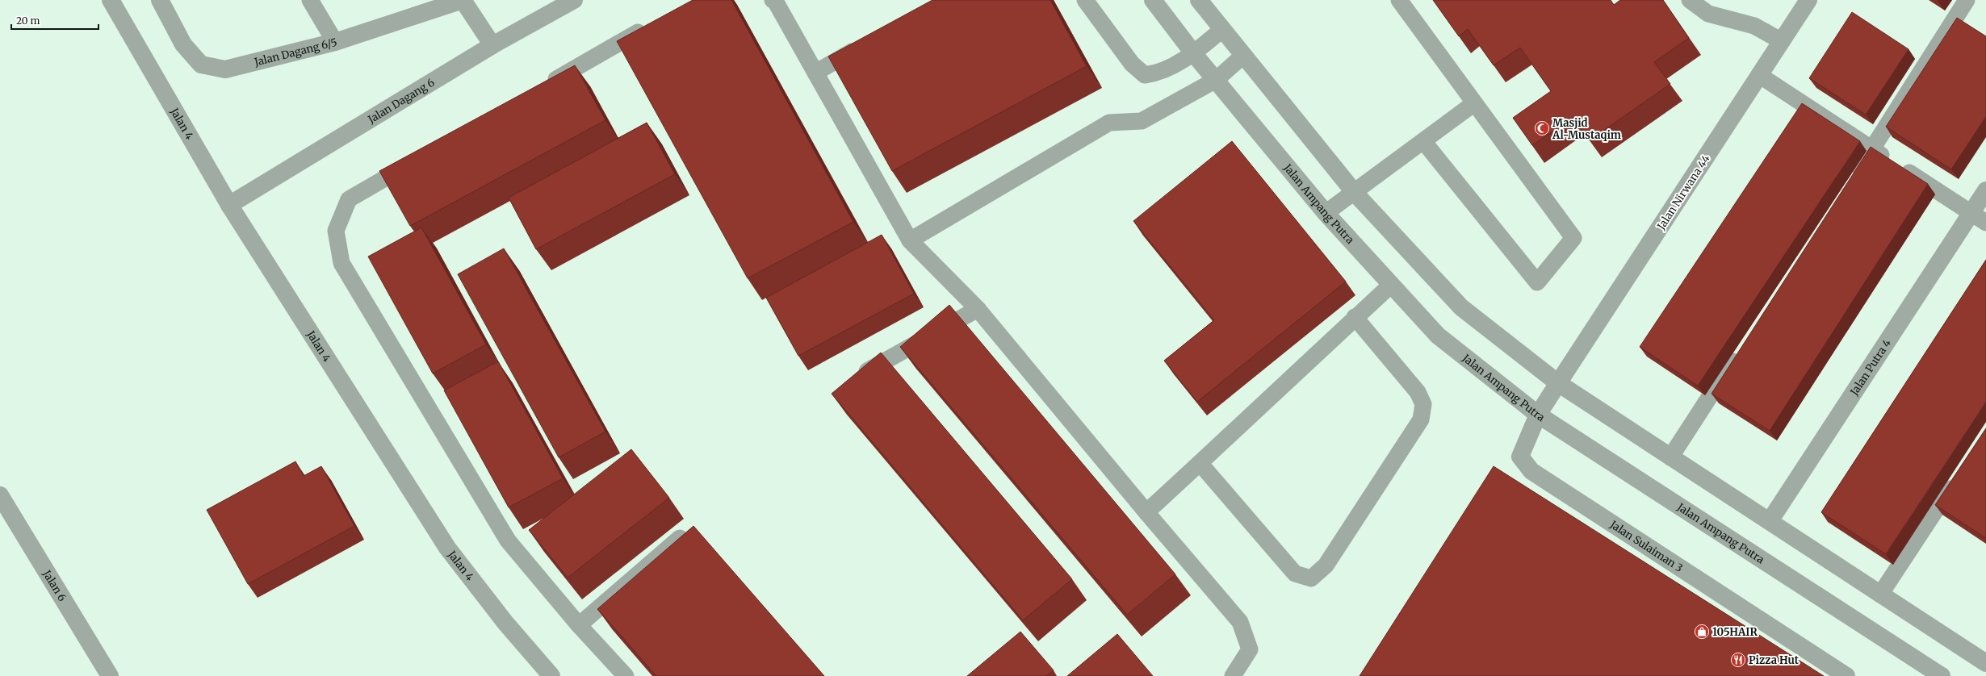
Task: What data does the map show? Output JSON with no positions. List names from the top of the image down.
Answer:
{
  "streets": {
    "street": [
      "Jalan Dagang 6/5",
      "Jalan Dagang 6",
      "Jalan 4",
      "Jalan Nirwana 44",
      "Jalan Ampang Putra",
      "Jalan Putra 4",
      "Jalan Sulaiman 3",
      "Jalan 6"
    ]
  },
  "crossings": [
    ["Jalan Dagang 6", "Jalan 4"],
    ["Jalan Nirwana 44", "Jalan Sulaiman 3"],
    ["Jalan Ampang Putra", "Jalan Sulaiman 3"]
  ],
  "places": {
    "mosque": ["Masjid Al-Mustaqim"],
    "shop": ["105HAIR"],
    "restaurant": ["Pizza Hut"]
  },
  "scale_bar": "20 m"
}
